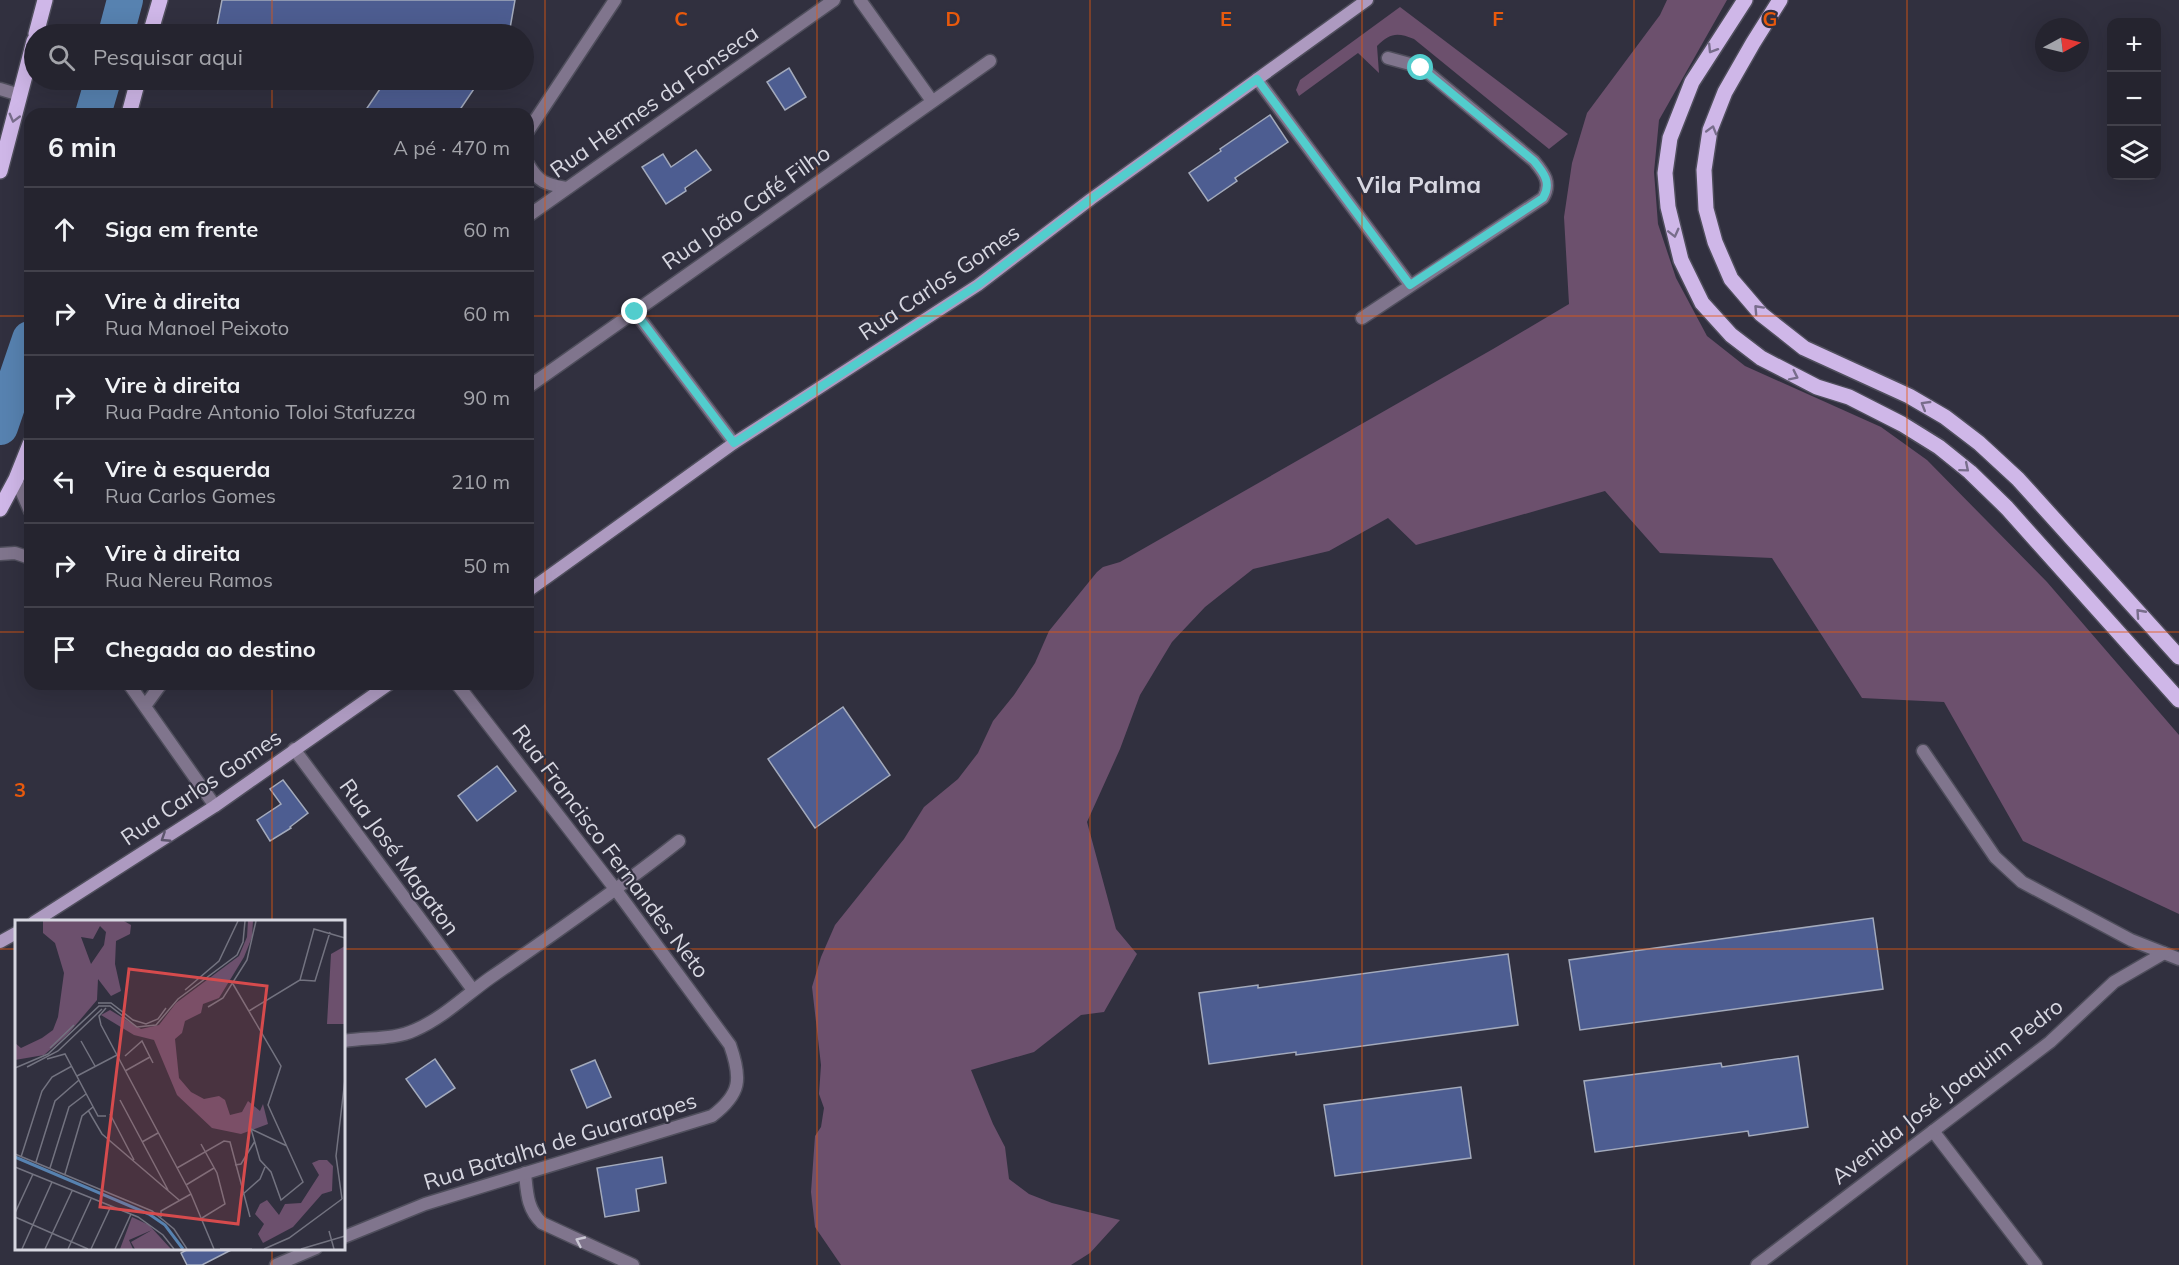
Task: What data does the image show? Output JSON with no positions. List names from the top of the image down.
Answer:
{
  "streets": {
    "main road": ["Rua Carlos Gomes"],
    "street": [
      "Rua Hermes da Fonseca",
      "Rua João Café Filho",
      "Rua Francisco Fernandes Neto",
      "Rua José Magaton",
      "Avenida José Joaquim Pedro",
      "Rua Batalha de Guararapes"
    ]
  },
  "crossings": [
    ["Rua Carlos Gomes", "Rua José Magaton"],
    ["Rua Francisco Fernandes Neto", "Rua Batalha de Guararapes"]
  ],
  "districts": ["Vila Palma"],
  "north": "right",
  "page": {
    "map_buttons": ["+", "−"],
    "search": "Pesquisar aqui",
    "heading": ["6 min", "A pé · 470 m"],
    "list": [
      ["Siga em frente", "60 m"],
      ["Vire à direita", "Rua Manoel Peixoto", "60 m"],
      ["Vire à direita", "Rua Padre Antonio Toloi Stafuzza", "90 m"],
      ["Vire à esquerda", "Rua Carlos Gomes", "210 m"],
      ["Vire à direita", "Rua Nereu Ramos", "50 m"],
      "Chegada ao destino"
    ]
  },
  "grid": {
    "columns": [
      "C",
      "D",
      "E",
      "F",
      "G"
    ],
    "rows": ["3"]
  }
}
